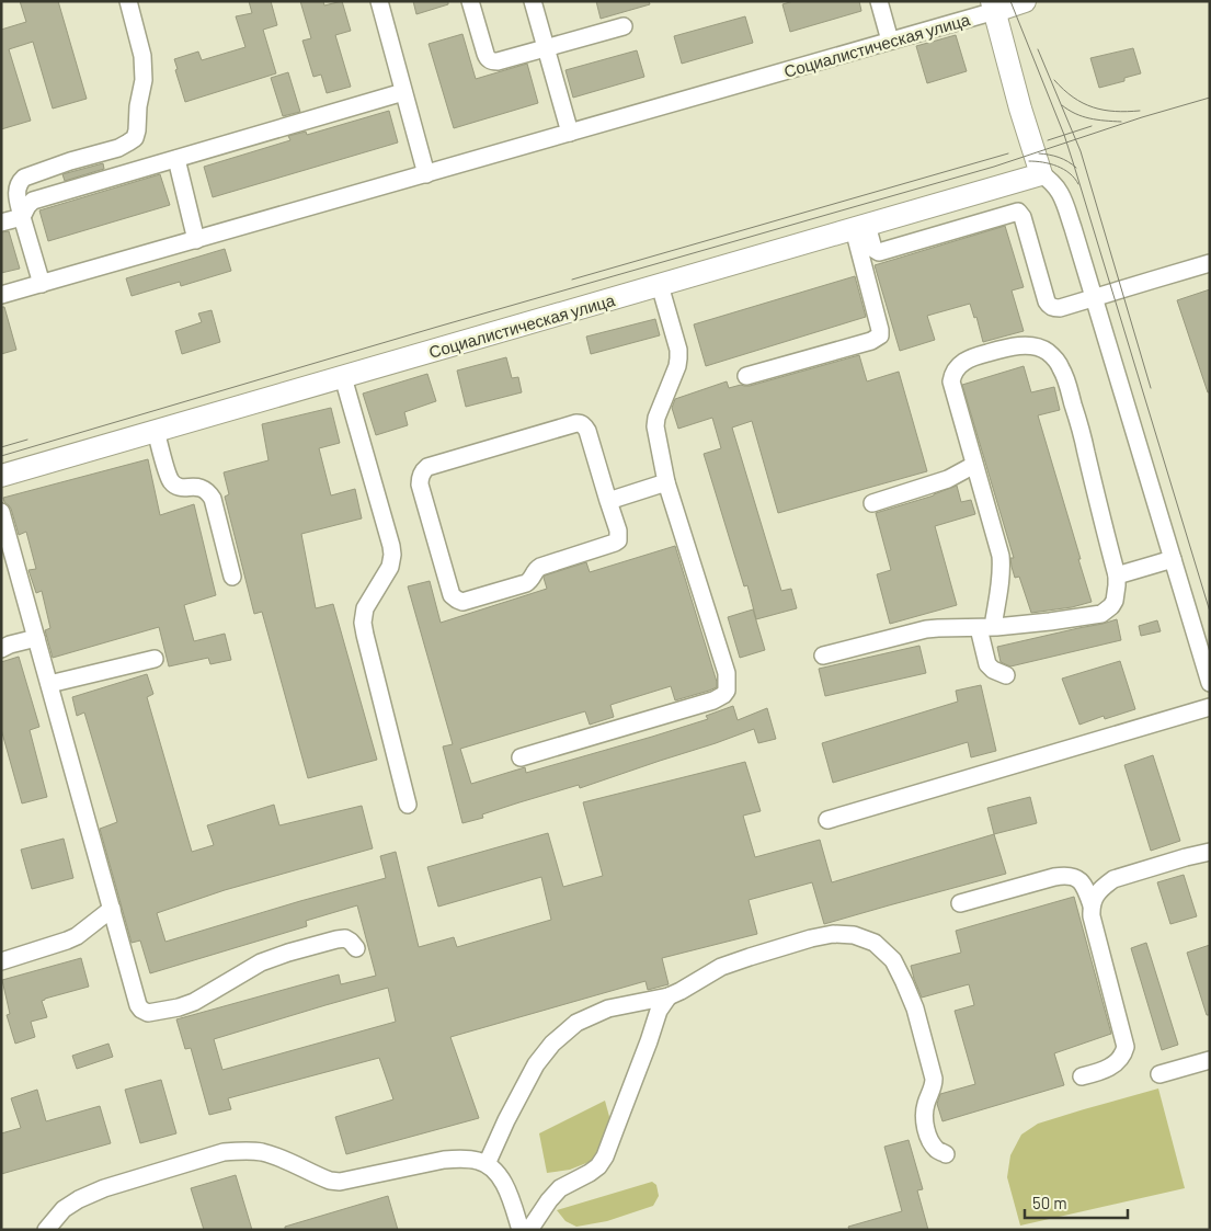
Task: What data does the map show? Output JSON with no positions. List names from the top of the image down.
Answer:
{
  "streets": {
    "main road": ["Социалистическая улица"]
  },
  "scale_bar": "50 m"
}
